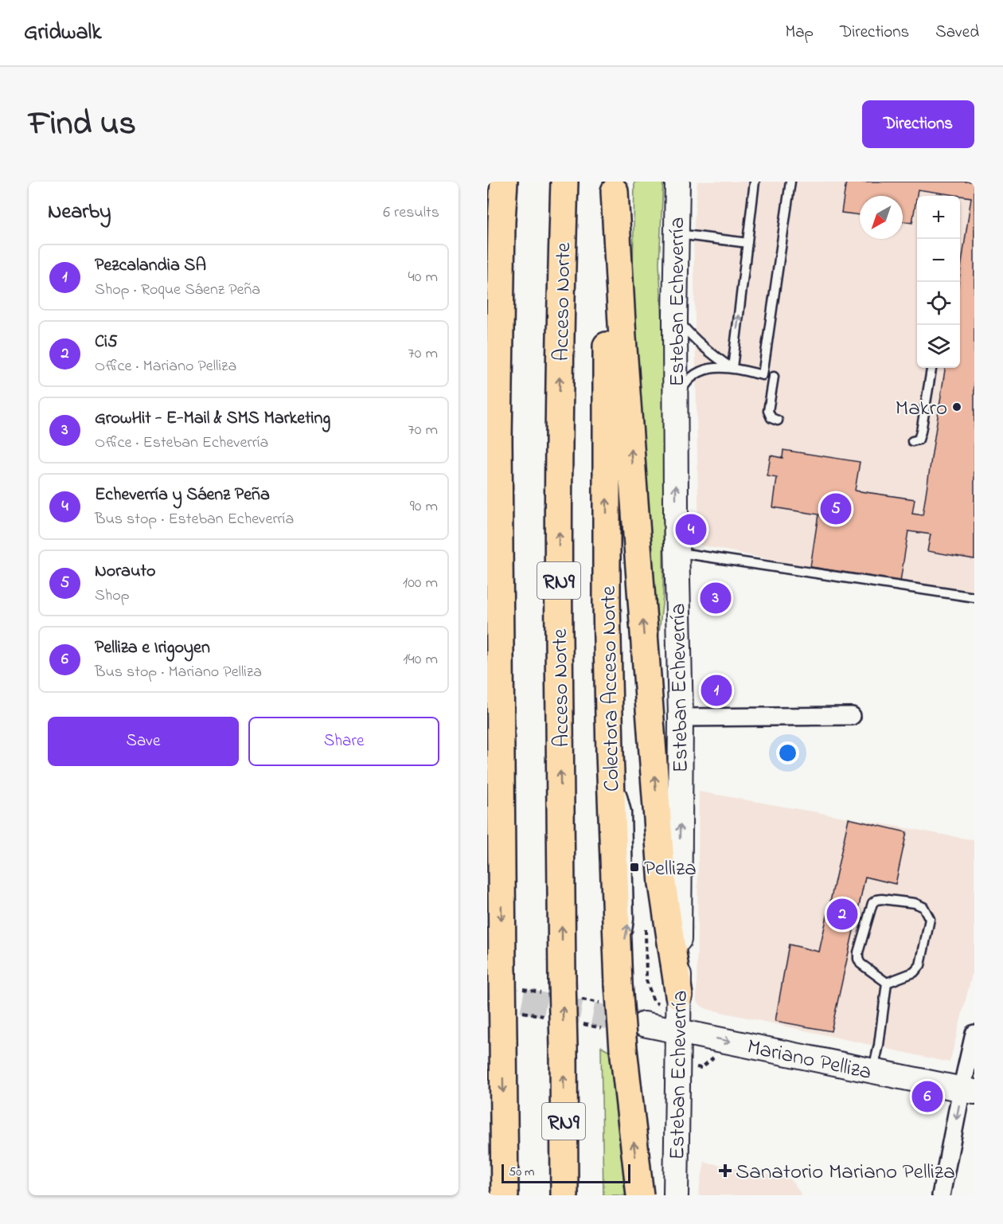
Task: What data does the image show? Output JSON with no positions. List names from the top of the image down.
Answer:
{
  "streets": {
    "highway": ["Acceso Norte", "RN9", "Colectora Acceso Norte"],
    "street": ["Esteban Echeverría", "Mariano Pelliza"]
  },
  "crossings": [
    ["Esteban Echeverría", "Mariano Pelliza"]
  ],
  "one_way": ["Esteban Echeverría", "Mariano Pelliza"],
  "places": {
    "other": ["Makro"],
    "transit": ["Pelliza"],
    "health": ["Sanatorio Mariano Pelliza"]
  },
  "scale_bar": "50 m",
  "north": "bottom left",
  "page": {
    "header": "Gridwalk",
    "nav": ["Map", "Directions", "Saved"],
    "title": "Find us",
    "buttons": [
      "Directions",
      ["Save", "Share"]
    ],
    "heading": ["Nearby", "6 results"],
    "map_buttons": ["+", "−"],
    "list": [
      {
        "mark": "1",
        "name": "Pezcalandia SA",
        "note": "Shop · Roque Sáenz Peña",
        "value": "40 m"
      },
      {
        "mark": "2",
        "name": "Ci5",
        "note": "Office · Mariano Pelliza",
        "value": "70 m"
      },
      {
        "mark": "3",
        "name": "GrowHit - E-Mail & SMS Marketing",
        "note": "Office · Esteban Echeverría",
        "value": "70 m"
      },
      {
        "mark": "4",
        "name": "Echeverría y Sáenz Peña",
        "note": "Bus stop · Esteban Echeverría",
        "value": "90 m"
      },
      {
        "mark": "5",
        "name": "Norauto",
        "note": "Shop",
        "value": "100 m"
      },
      {
        "mark": "6",
        "name": "Pelliza e Irigoyen",
        "note": "Bus stop · Mariano Pelliza",
        "value": "140 m"
      }
    ],
    "pins": [
      "5",
      "4",
      "3",
      "1",
      "2",
      "6"
    ],
    "scale": "50 m"
  }
}
